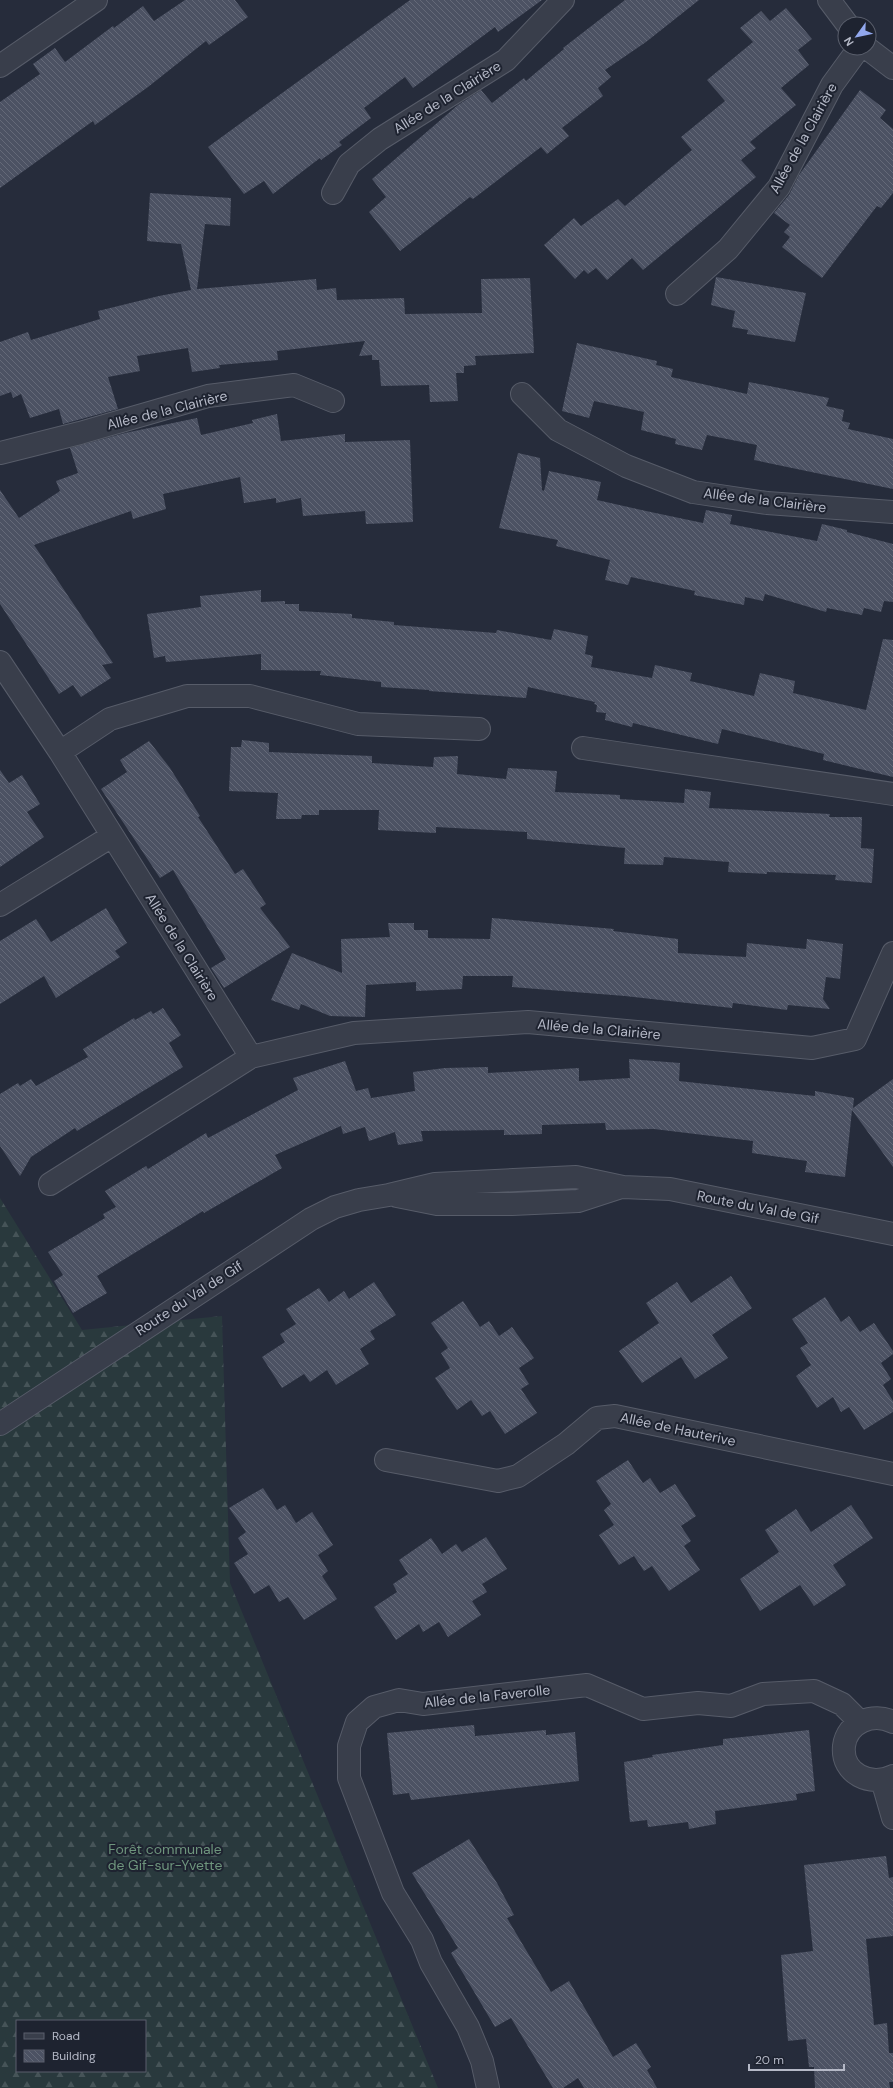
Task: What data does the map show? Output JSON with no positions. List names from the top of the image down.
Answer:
{
  "streets": {
    "street": [
      "Allée de la Clairière",
      "Route du Val de Gif",
      "Allée de Hauterive",
      "Allée de la Faverolle"
    ]
  },
  "parks": ["Forêt communale de Gif-sur-Yvette"],
  "legend": ["Road", "Building"],
  "scale_bar": "20 m",
  "north": "bottom left"
}
